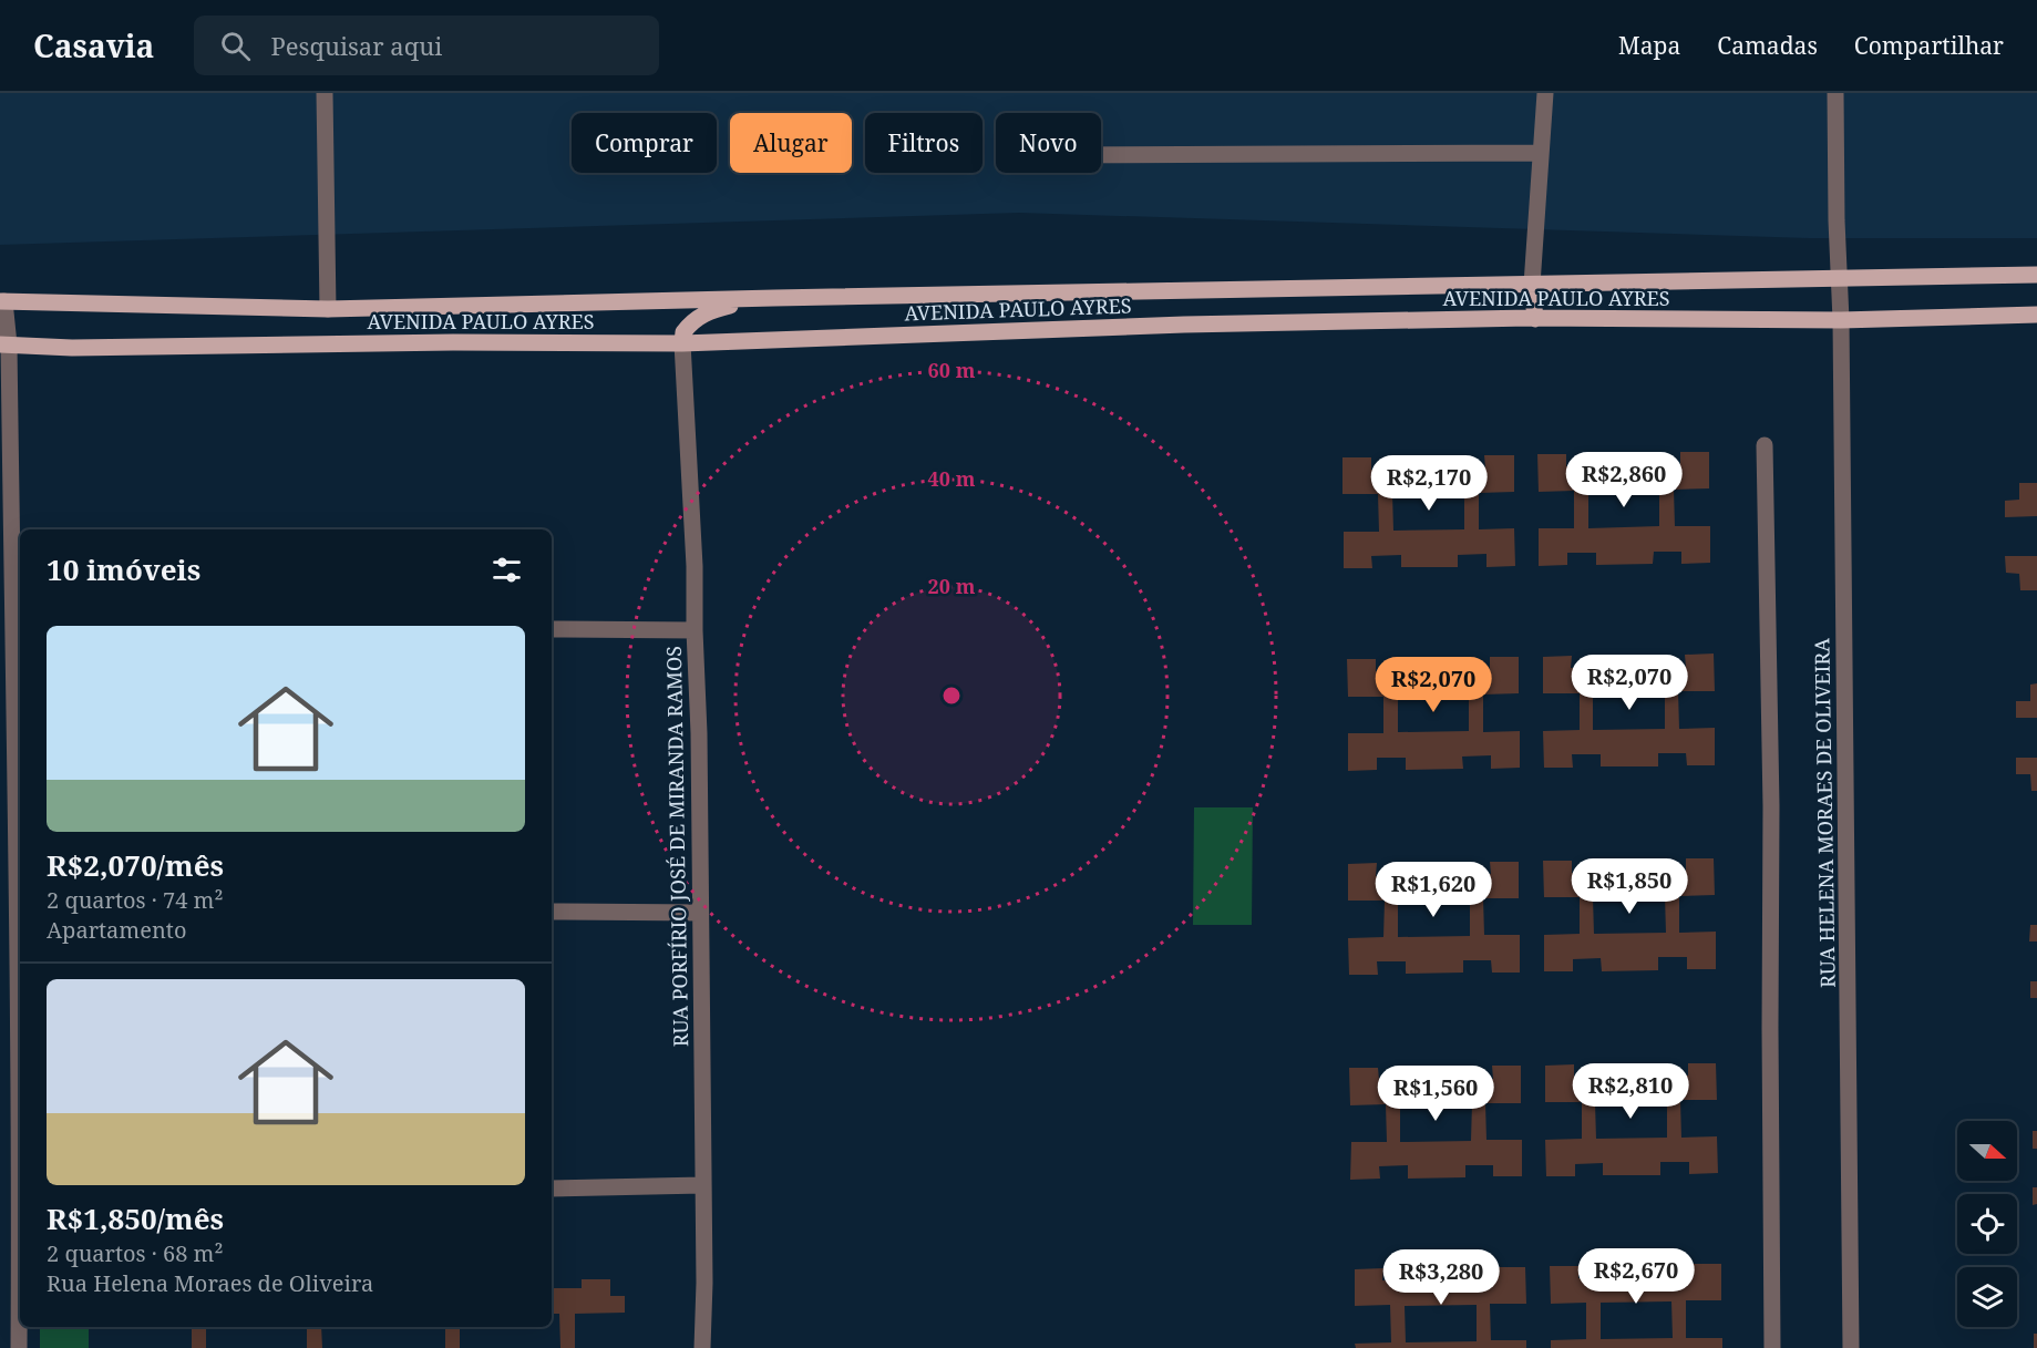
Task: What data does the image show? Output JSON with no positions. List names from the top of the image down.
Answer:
{
  "streets": {
    "main road": ["AVENIDA PAULO AYRES"],
    "street": ["RUA HELENA MORAES DE OLIVEIRA", "RUA PORFÍRIO JOSÉ DE MIRANDA RAMOS"]
  },
  "crossings": [
    ["AVENIDA PAULO AYRES", "RUA HELENA MORAES DE OLIVEIRA"],
    ["AVENIDA PAULO AYRES", "RUA PORFÍRIO JOSÉ DE MIRANDA RAMOS"]
  ],
  "north": "right",
  "page": {
    "header": "Casavia",
    "search": "Pesquisar aqui",
    "nav": ["Mapa", "Camadas", "Compartilhar"],
    "chip": [
      "Comprar",
      "Alugar",
      "Filtros",
      "Novo"
    ],
    "price": [
      "R$2,860",
      "R$2,170",
      "R$2,070",
      "R$2,070",
      "R$1,850",
      "R$1,620",
      "R$2,810",
      "R$1,560",
      "R$2,670",
      "R$3,280"
    ],
    "heading": "10 imóveis",
    "list": [
      {
        "name": "R$2,070/mês",
        "note": "2 quartos · 74 m² · Apartamento"
      },
      {
        "name": "R$1,850/mês",
        "note": "2 quartos · 68 m² · Rua Helena Moraes de Oliveira"
      }
    ]
  },
  "rings": ["60 m", "40 m", "20 m"]
}
